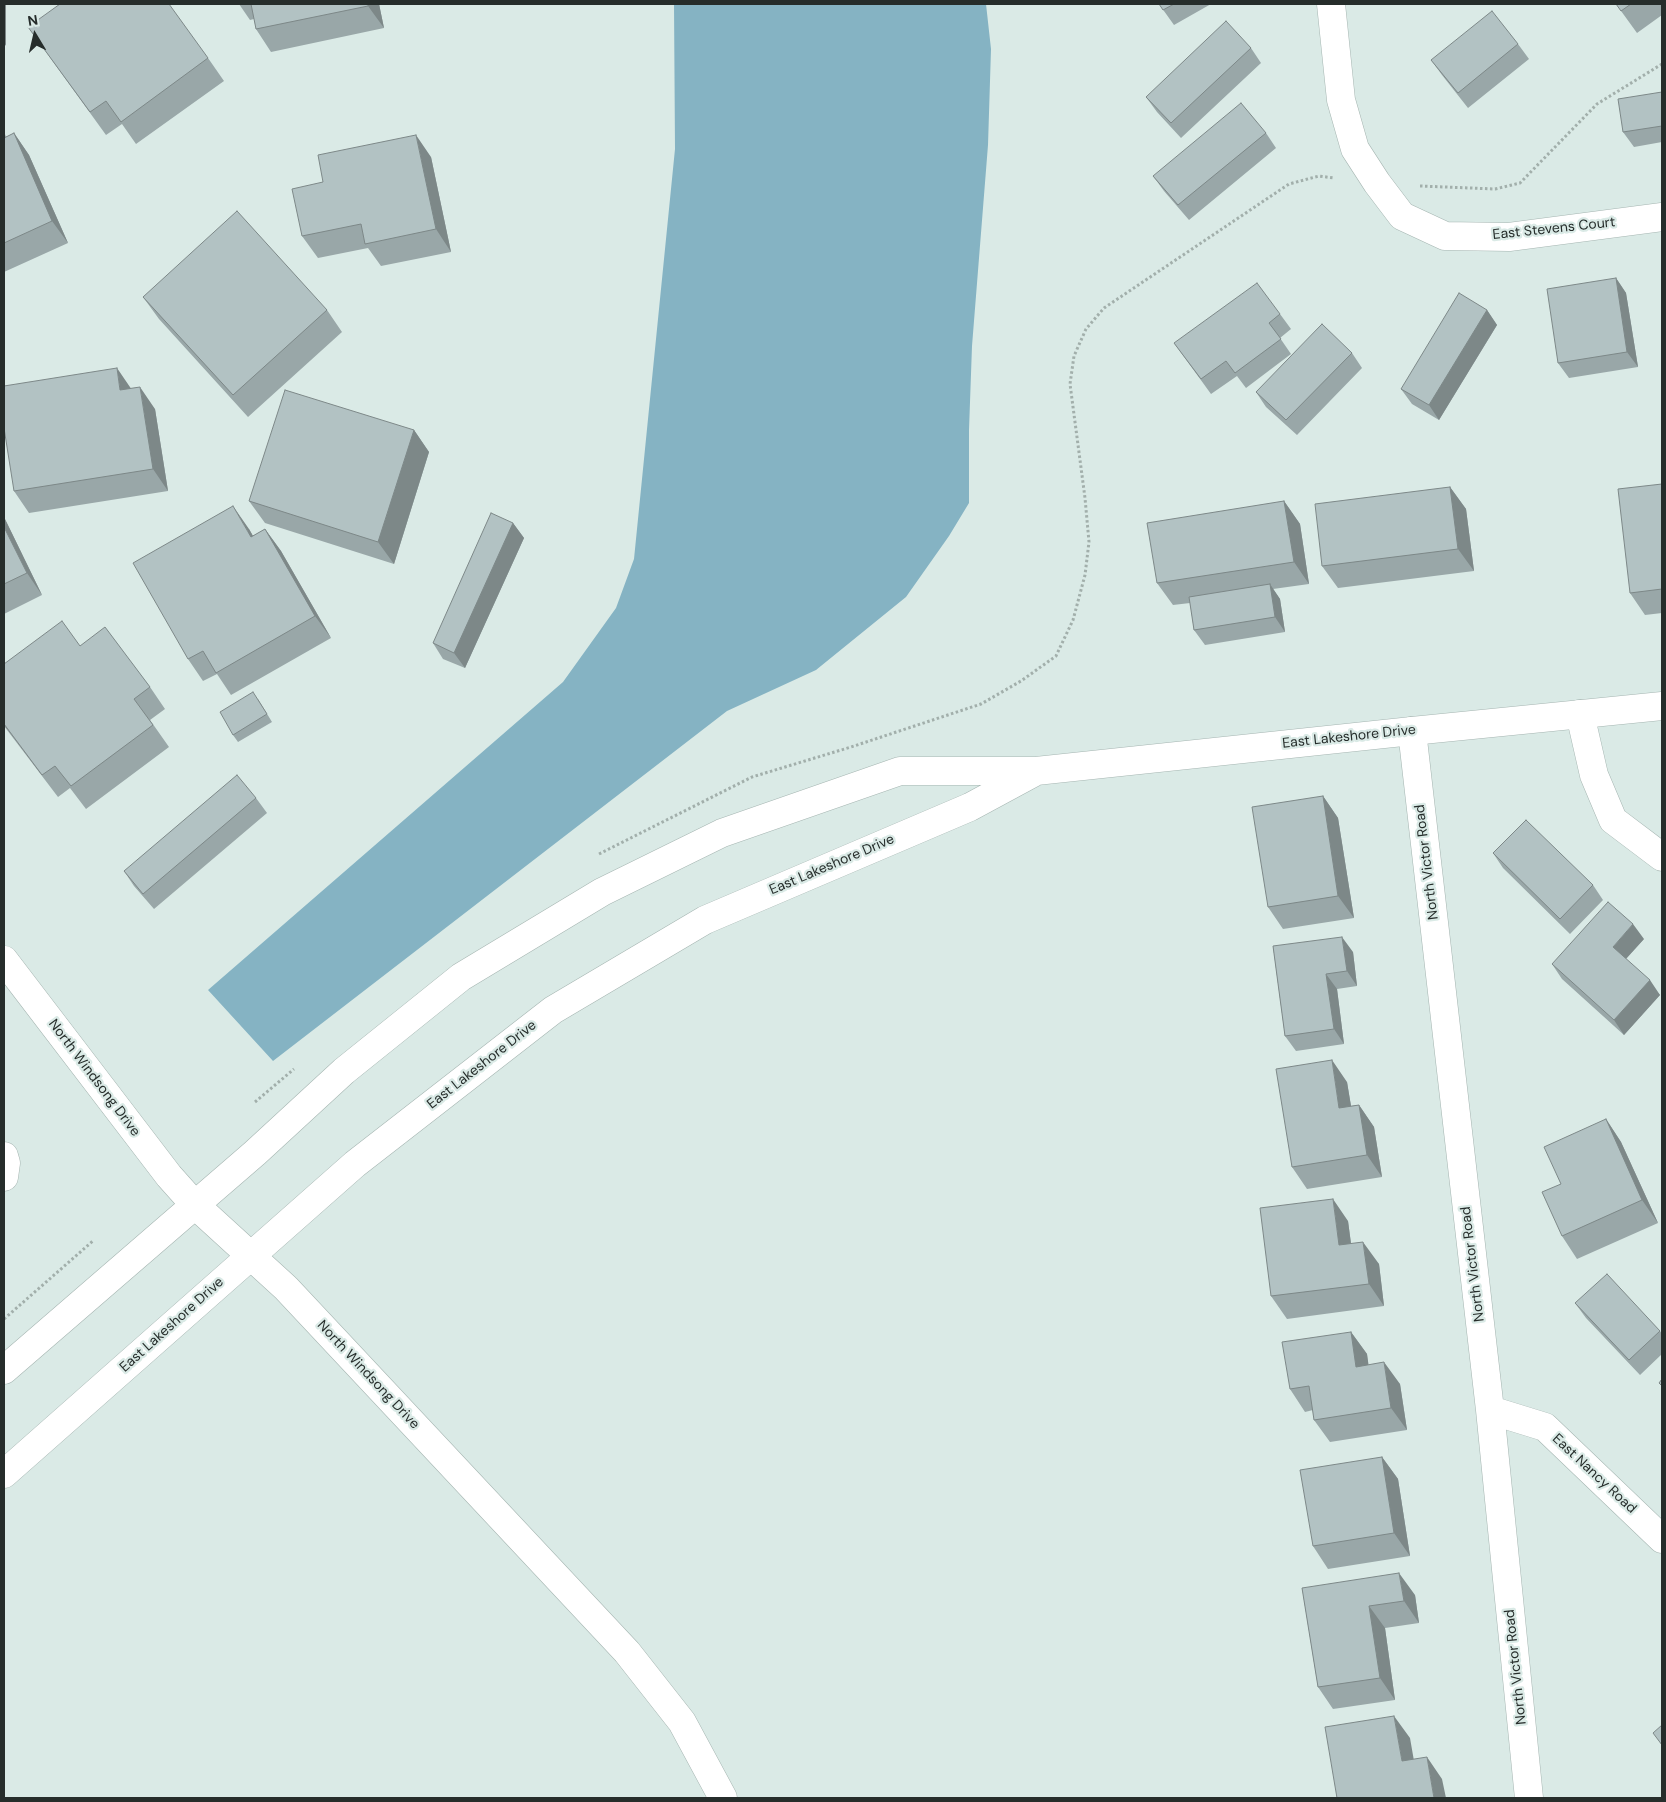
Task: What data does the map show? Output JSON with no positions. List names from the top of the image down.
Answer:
{
  "streets": {
    "main road": [
      "East Stevens Court",
      "East Lakeshore Drive",
      "North Victor Road",
      "North Windsong Drive",
      "East Nancy Road"
    ]
  },
  "crossings": [
    ["East Lakeshore Drive", "North Victor Road"],
    ["East Lakeshore Drive", "North Windsong Drive"],
    ["North Victor Road", "East Nancy Road"]
  ],
  "north": "top"
}
